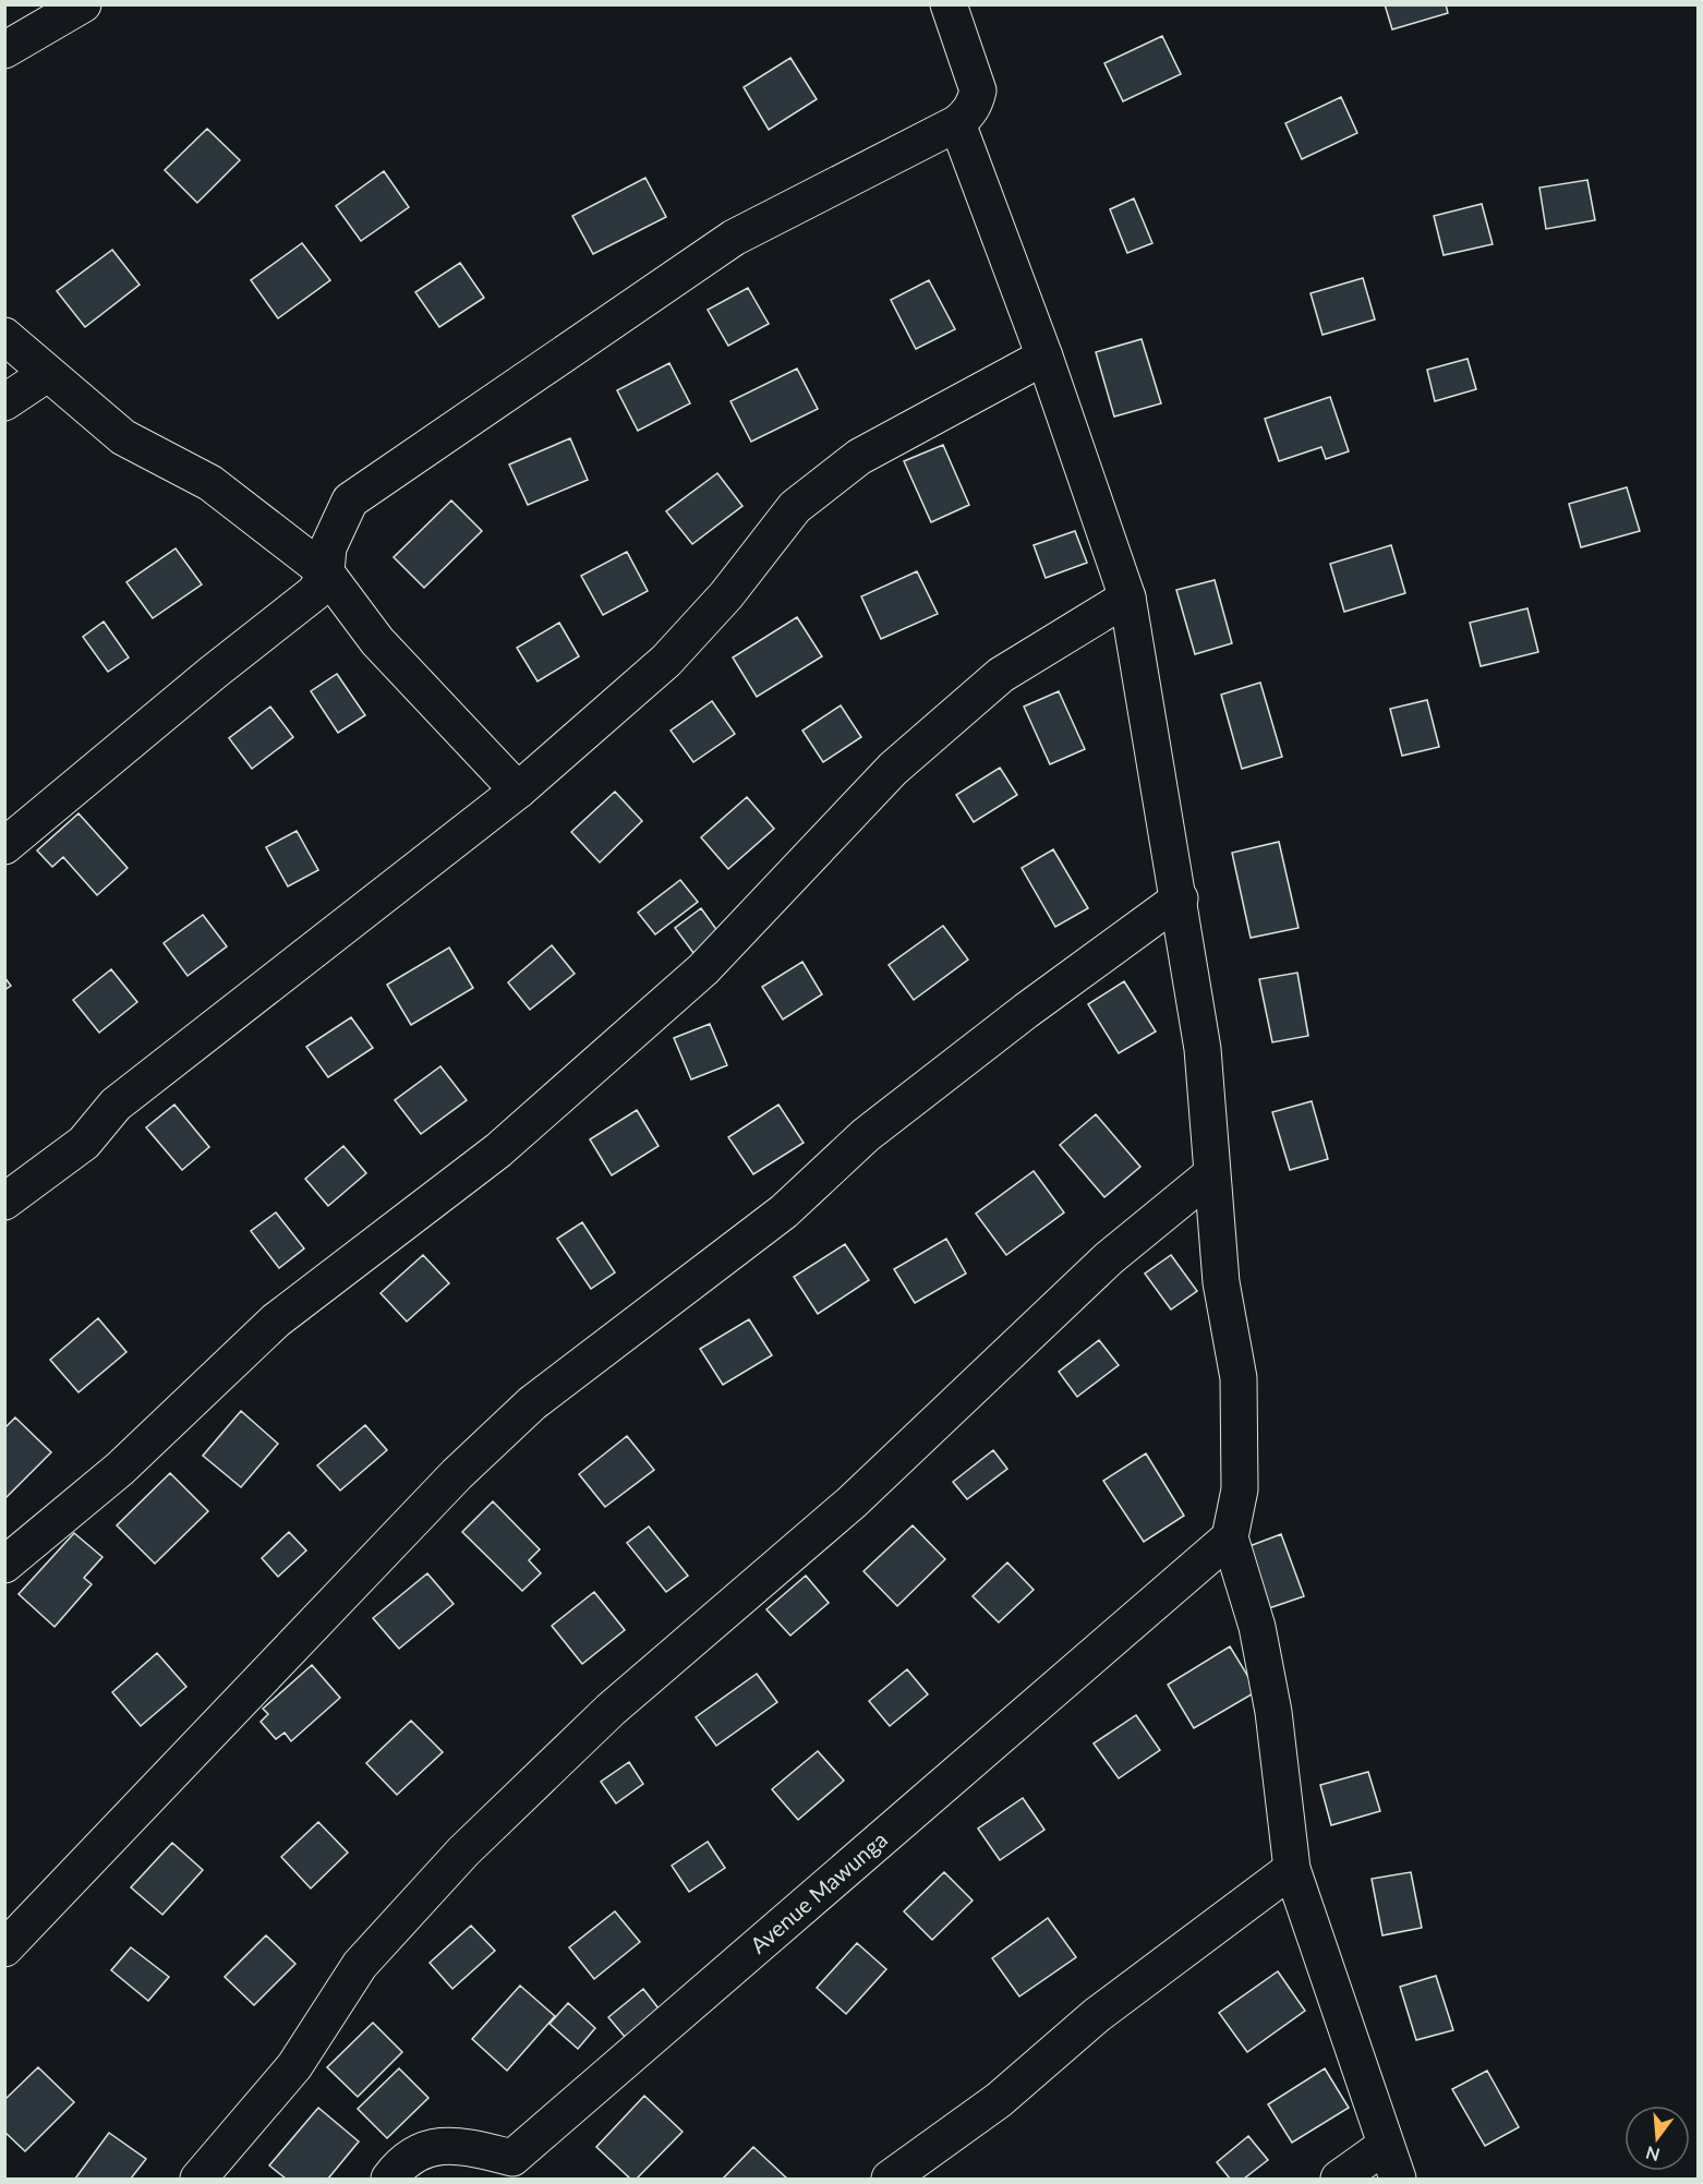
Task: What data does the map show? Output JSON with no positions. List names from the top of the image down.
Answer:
{
  "streets": {
    "street": ["Avenue Mawunga"]
  },
  "north": "bottom"
}
